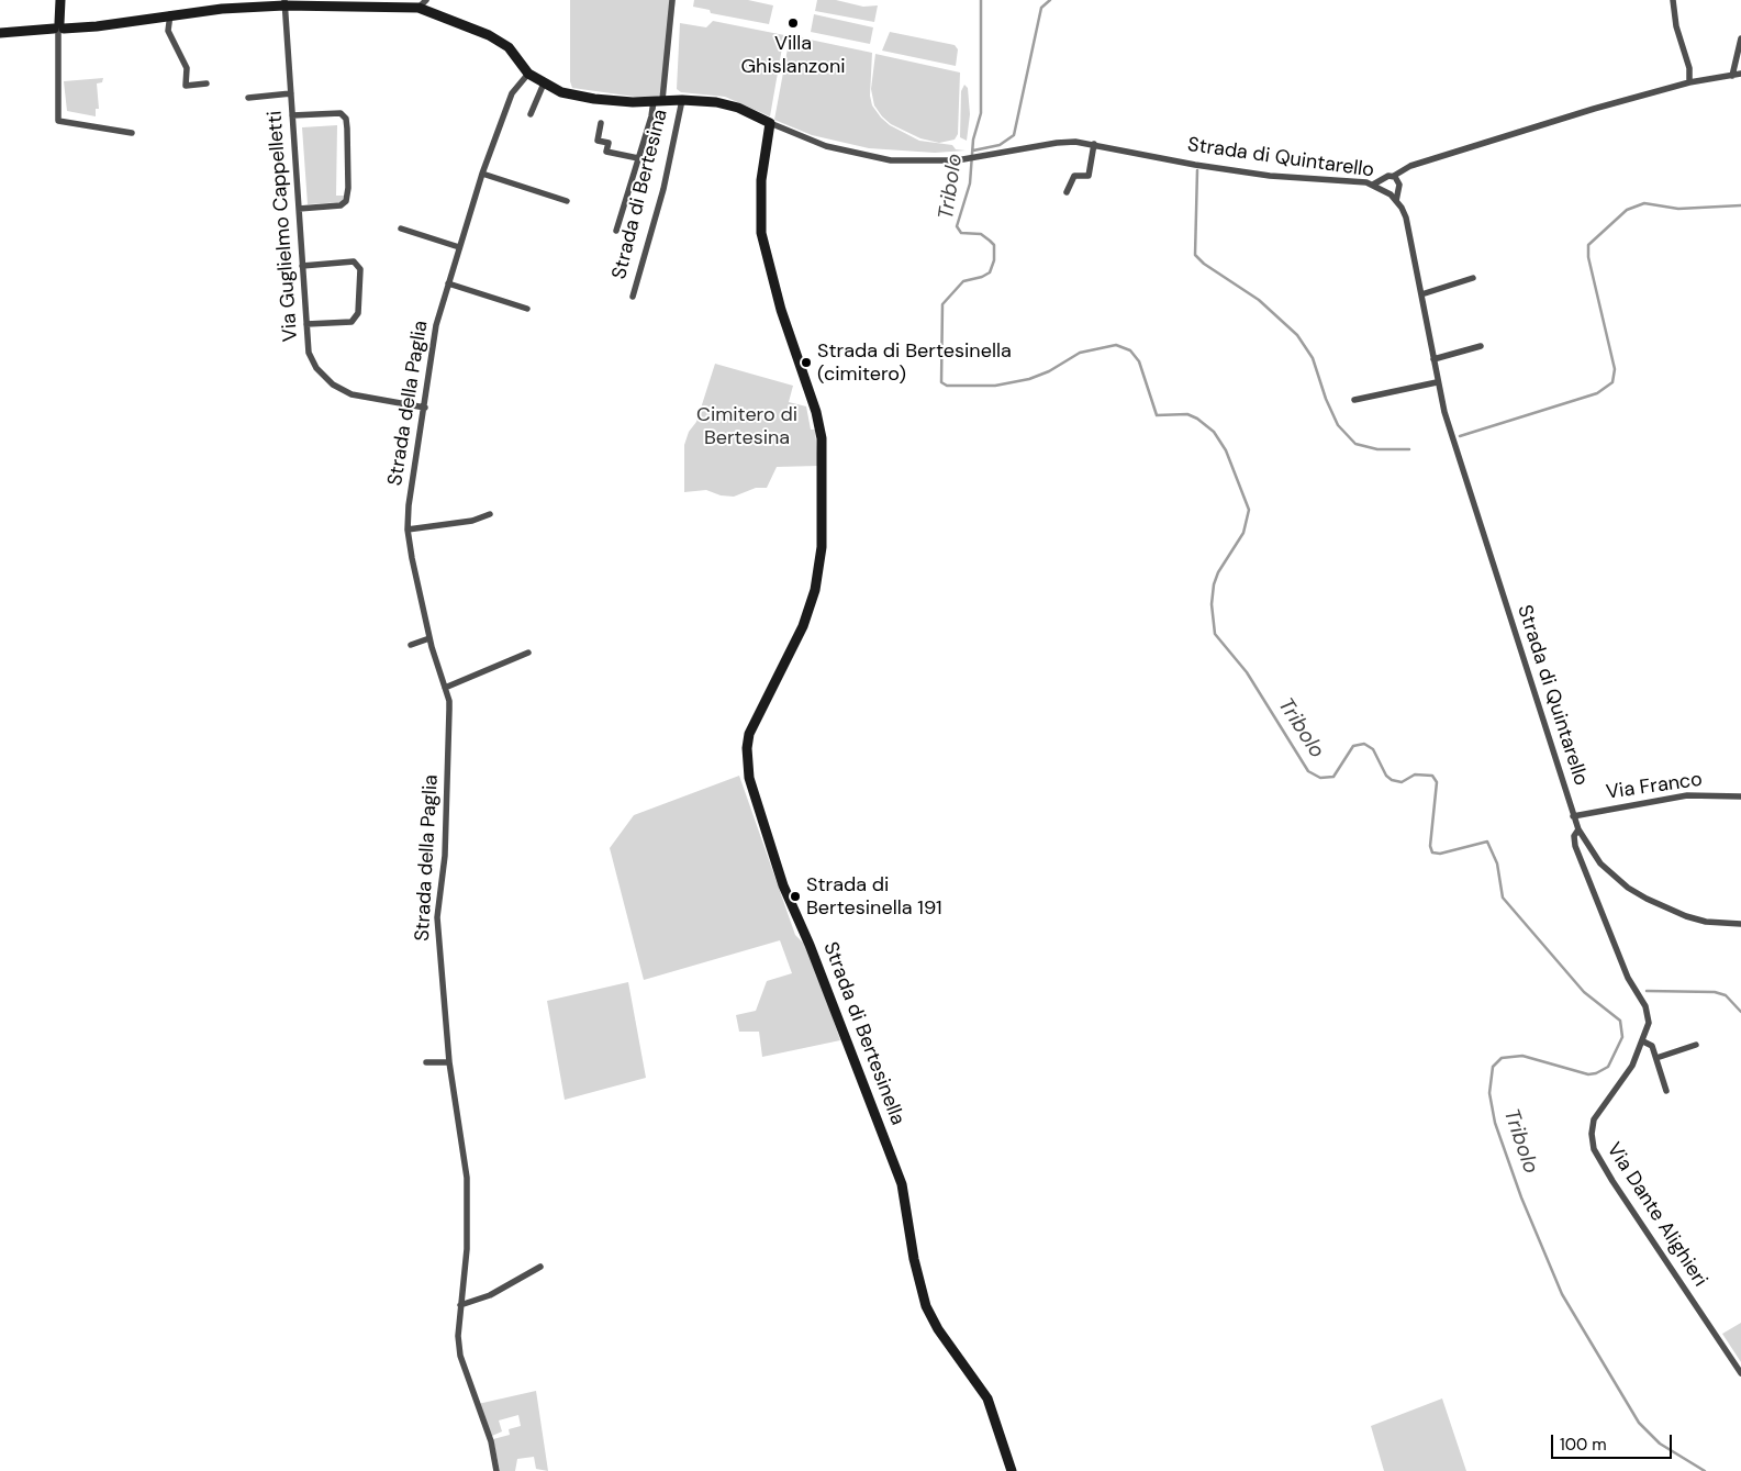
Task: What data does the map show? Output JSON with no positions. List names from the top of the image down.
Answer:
{
  "streets": {
    "street": [
      "Strada di Quintarello",
      "Strada di Bertesina",
      "Via Guglielmo Cappelletti",
      "Strada della Paglia",
      "Via Franco",
      "Strada di Bertesinella",
      "Via Dante Alighieri"
    ]
  },
  "crossings": [
    ["Strada di Quintarello", "Strada di Bertesina"],
    ["Strada di Quintarello", "Via Franco"],
    ["Strada di Quintarello", "Strada di Bertesinella"],
    ["Strada di Quintarello", "Via Dante Alighieri"],
    ["Strada di Bertesina", "Via Guglielmo Cappelletti"],
    ["Strada di Bertesina", "Strada della Paglia"],
    ["Strada di Bertesina", "Strada di Bertesinella"],
    ["Via Guglielmo Cappelletti", "Strada della Paglia"]
  ],
  "water": ["Tribolo"],
  "parks": ["Cimitero di Bertesina"],
  "places": ["Villa Ghislanzoni", "Strada di Bertesinella (cimitero)", "Strada di Bertesinella 191"],
  "scale_bar": "100 m"
}
